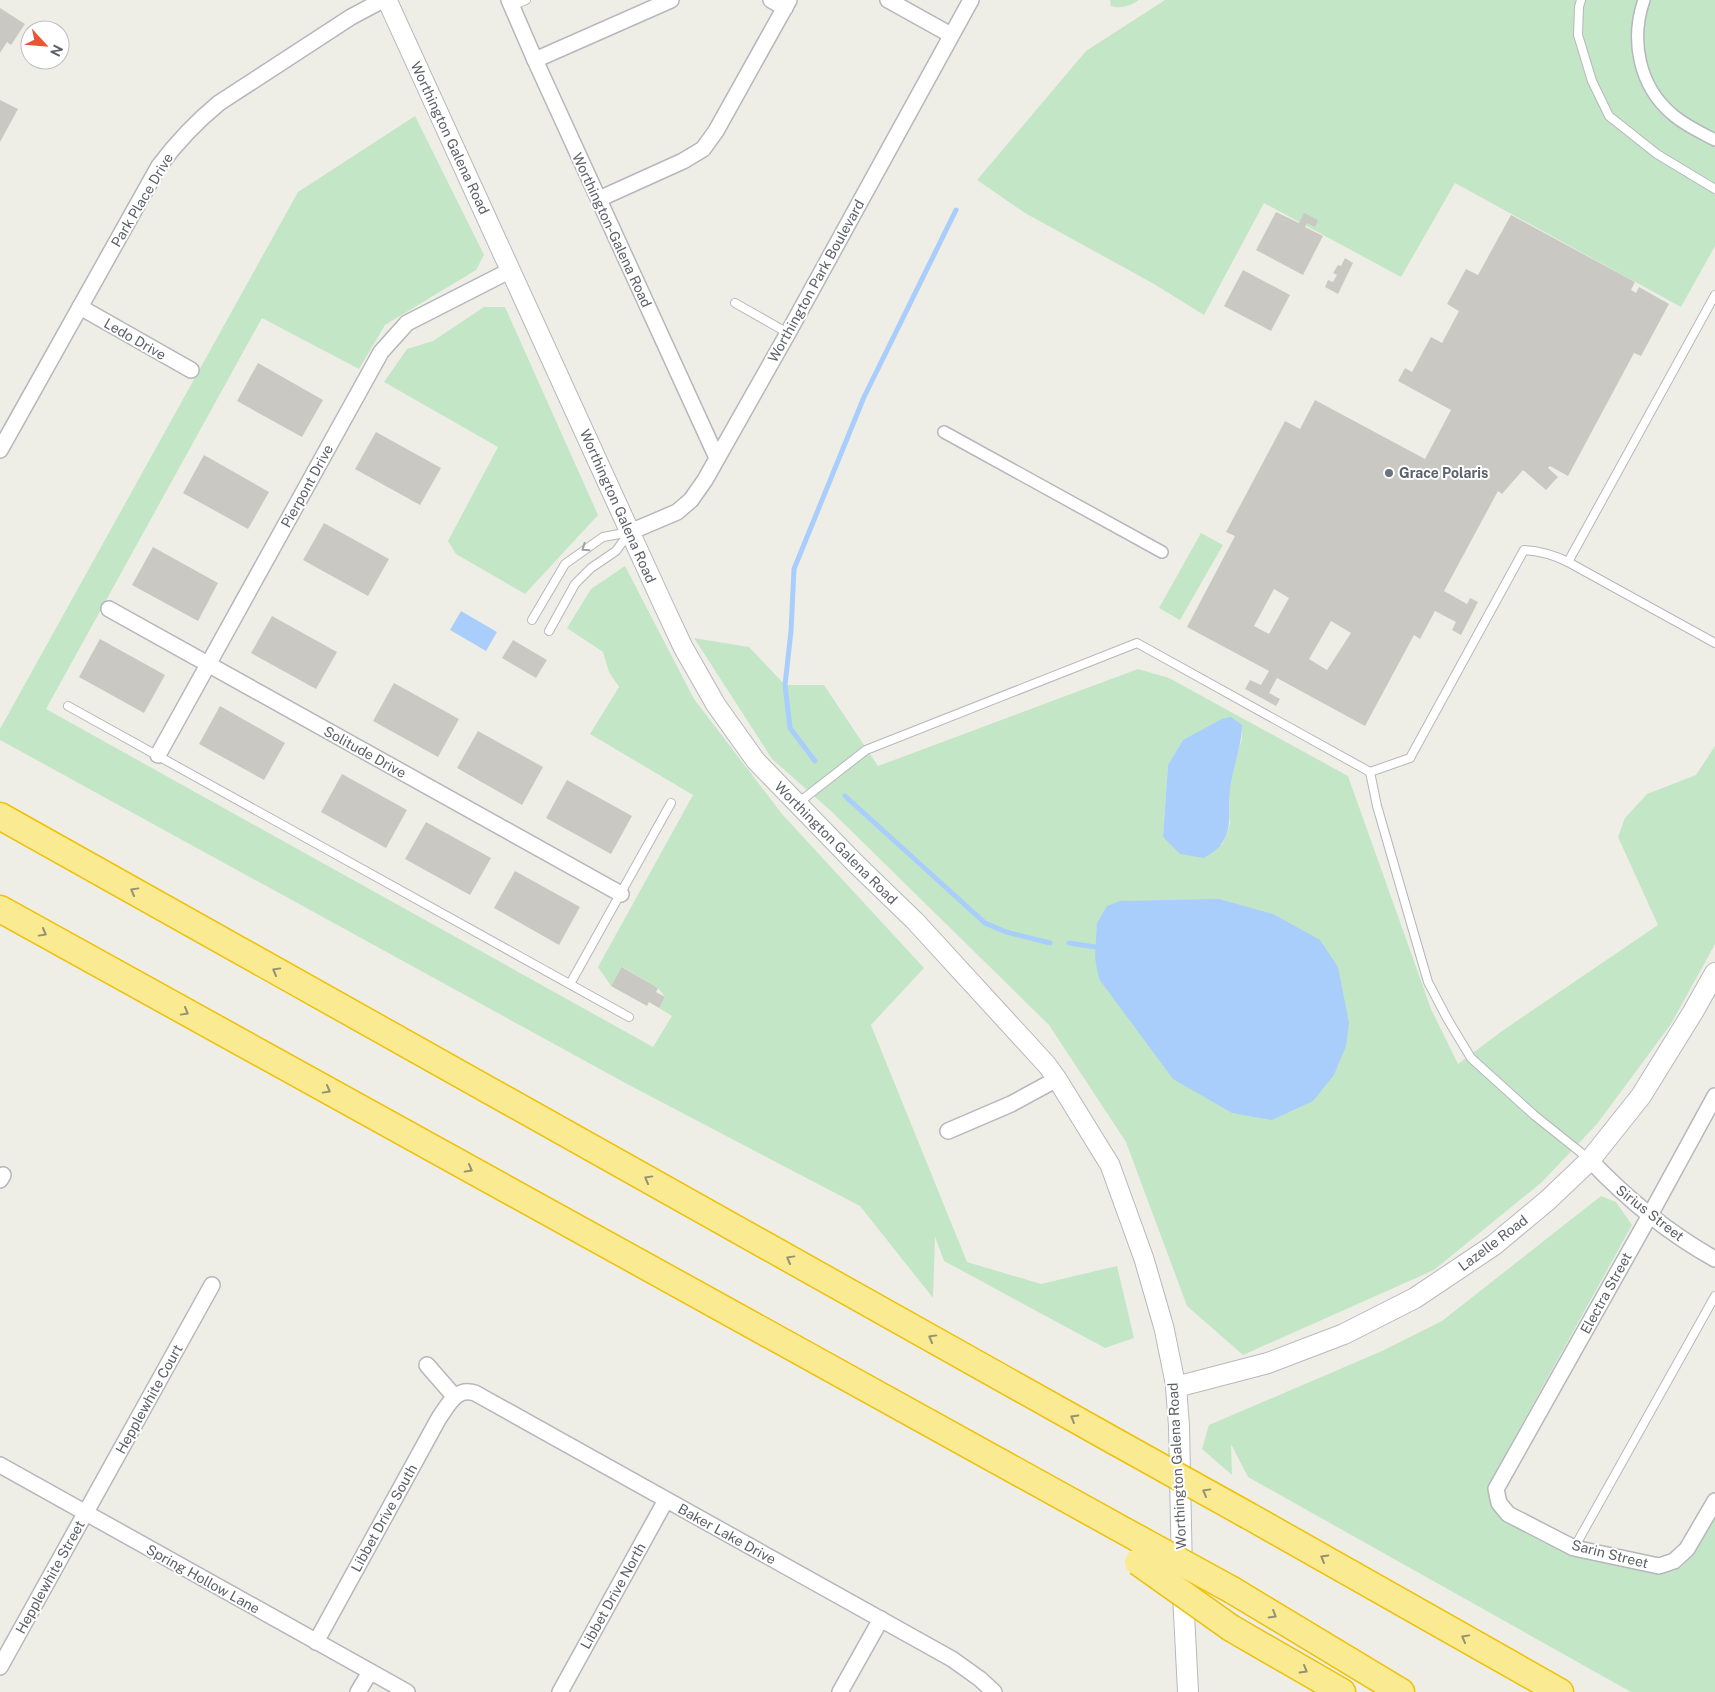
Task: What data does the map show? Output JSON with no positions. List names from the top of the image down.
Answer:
{
  "streets": {
    "main road": ["Worthington Galena Road", "Lazelle Road"],
    "street": [
      "Park Place Drive",
      "Worthington-Galena Road",
      "Worthington Park Boulevard",
      "Ledo Drive",
      "Pierpont Drive",
      "Solitude Drive",
      "Sirius Street",
      "Electra Street",
      "Hepplewhite Court",
      "Libbet Drive South",
      "Baker Lake Drive",
      "Sarin Street",
      "Hepplewhite Street",
      "Spring Hollow Lane",
      "Libbet Drive North"
    ]
  },
  "crossings": [
    ["Worthington Galena Road", "Worthington Park Boulevard"],
    ["Worthington Galena Road", "Pierpont Drive"],
    ["Worthington Galena Road", "Lazelle Road"],
    ["Park Place Drive", "Ledo Drive"],
    ["Worthington-Galena Road", "Worthington Park Boulevard"],
    ["Pierpont Drive", "Solitude Drive"],
    ["Sirius Street", "Lazelle Road"],
    ["Sirius Street", "Electra Street"],
    ["Electra Street", "Sarin Street"],
    ["Hepplewhite Court", "Hepplewhite Street"],
    ["Hepplewhite Court", "Spring Hollow Lane"],
    ["Libbet Drive South", "Baker Lake Drive"],
    ["Libbet Drive South", "Spring Hollow Lane"],
    ["Baker Lake Drive", "Libbet Drive North"],
    ["Hepplewhite Street", "Spring Hollow Lane"]
  ],
  "places": ["Grace Polaris"],
  "north": "bottom right"
}
